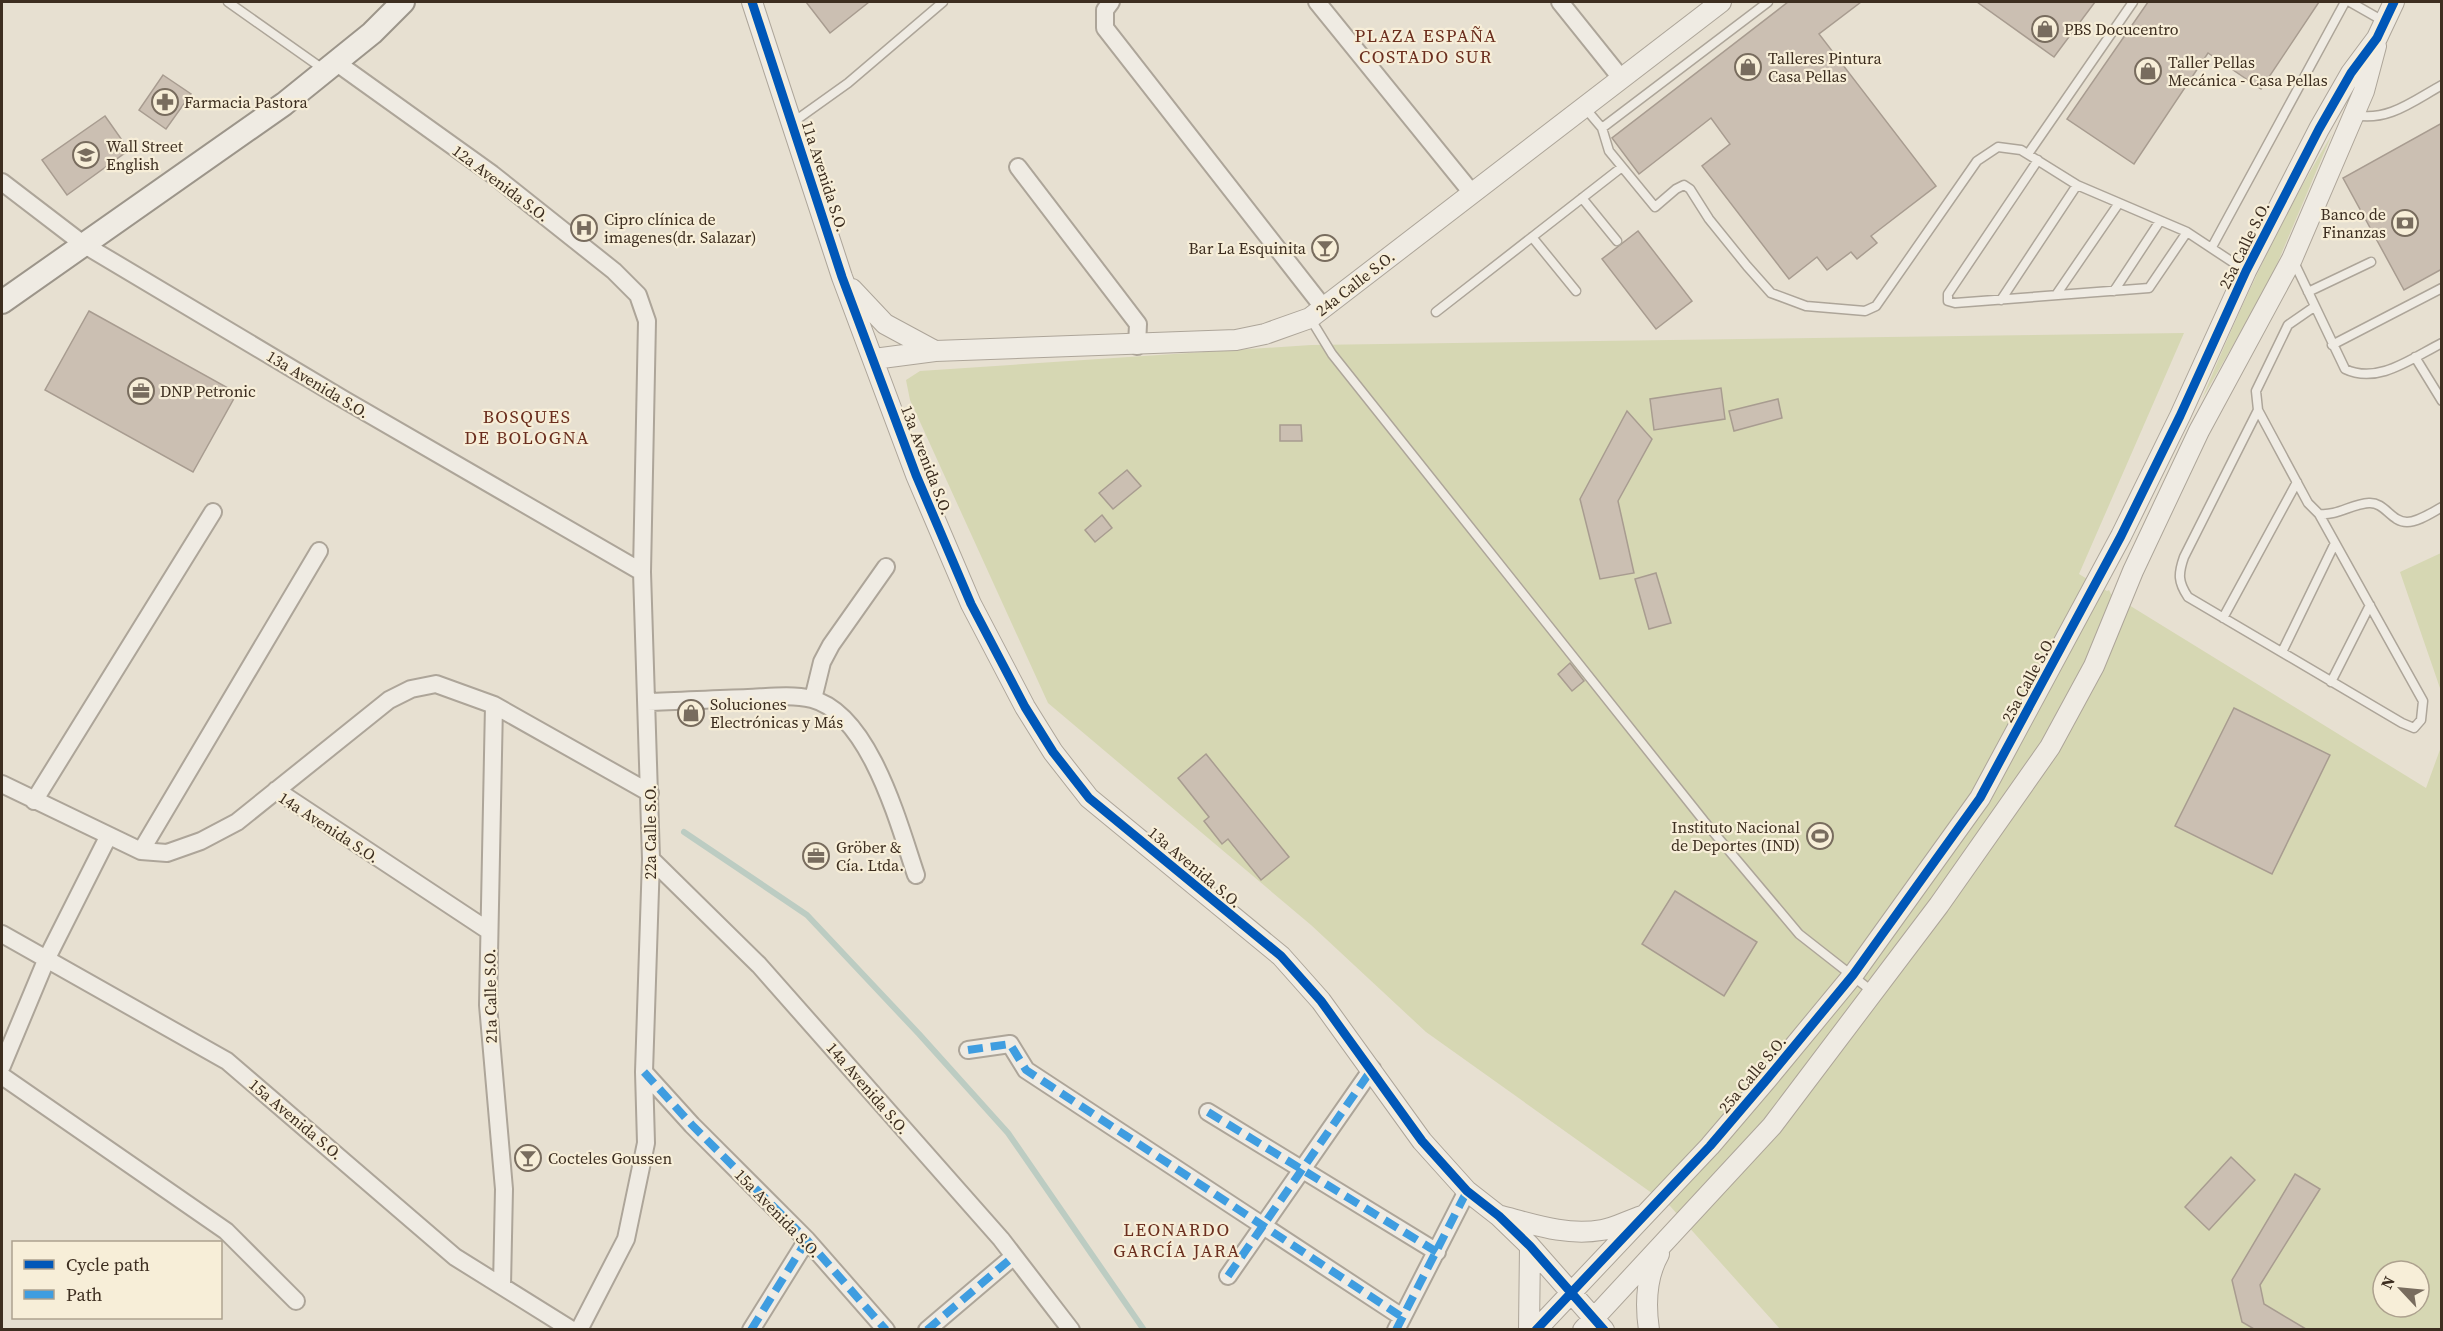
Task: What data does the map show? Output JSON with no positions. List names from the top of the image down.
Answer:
{
  "streets": {
    "street": [
      "11a Avenida S.O.",
      "12a Avenida S.O.",
      "25a Calle S.O.",
      "24a Calle S.O.",
      "13a Avenida S.O.",
      "14a Avenida S.O.",
      "22a Calle S.O.",
      "21a Calle S.O.",
      "15a Avenida S.O."
    ]
  },
  "crossings": [
    ["11a Avenida S.O.", "24a Calle S.O."],
    ["11a Avenida S.O.", "13a Avenida S.O."],
    ["12a Avenida S.O.", "22a Calle S.O."],
    ["25a Calle S.O.", "13a Avenida S.O."],
    ["24a Calle S.O.", "13a Avenida S.O."],
    ["13a Avenida S.O.", "22a Calle S.O."],
    ["14a Avenida S.O.", "22a Calle S.O."],
    ["14a Avenida S.O.", "21a Calle S.O."],
    ["22a Calle S.O.", "15a Avenida S.O."],
    ["21a Calle S.O.", "15a Avenida S.O."]
  ],
  "districts": ["PLAZA ESPAÑA COSTADO SUR", "BOSQUES DE BOLOGNA", "LEONARDO GARCÍA JARA"],
  "places": {
    "shop": [
      "PBS Docucentro",
      "Talleres Pintura Casa Pellas",
      "Taller Pellas Mecánica - Casa Pellas",
      "Soluciones Electrónicas y Más"
    ],
    "pharmacy": ["Farmacia Pastora"],
    "school or university": ["Wall Street English"],
    "bank": ["Banco de Finanzas"],
    "hospital": ["Cipro clínica de imagenes(dr. Salazar)"],
    "bar": ["Bar La Esquinita", "Cocteles Goussen"],
    "office": ["DNP Petronic", "Gröber & Cía. Ltda."],
    "sports": ["Instituto Nacional de Deportes (IND)"]
  },
  "legend": ["Cycle path", "Path"],
  "north": "top left"
}
